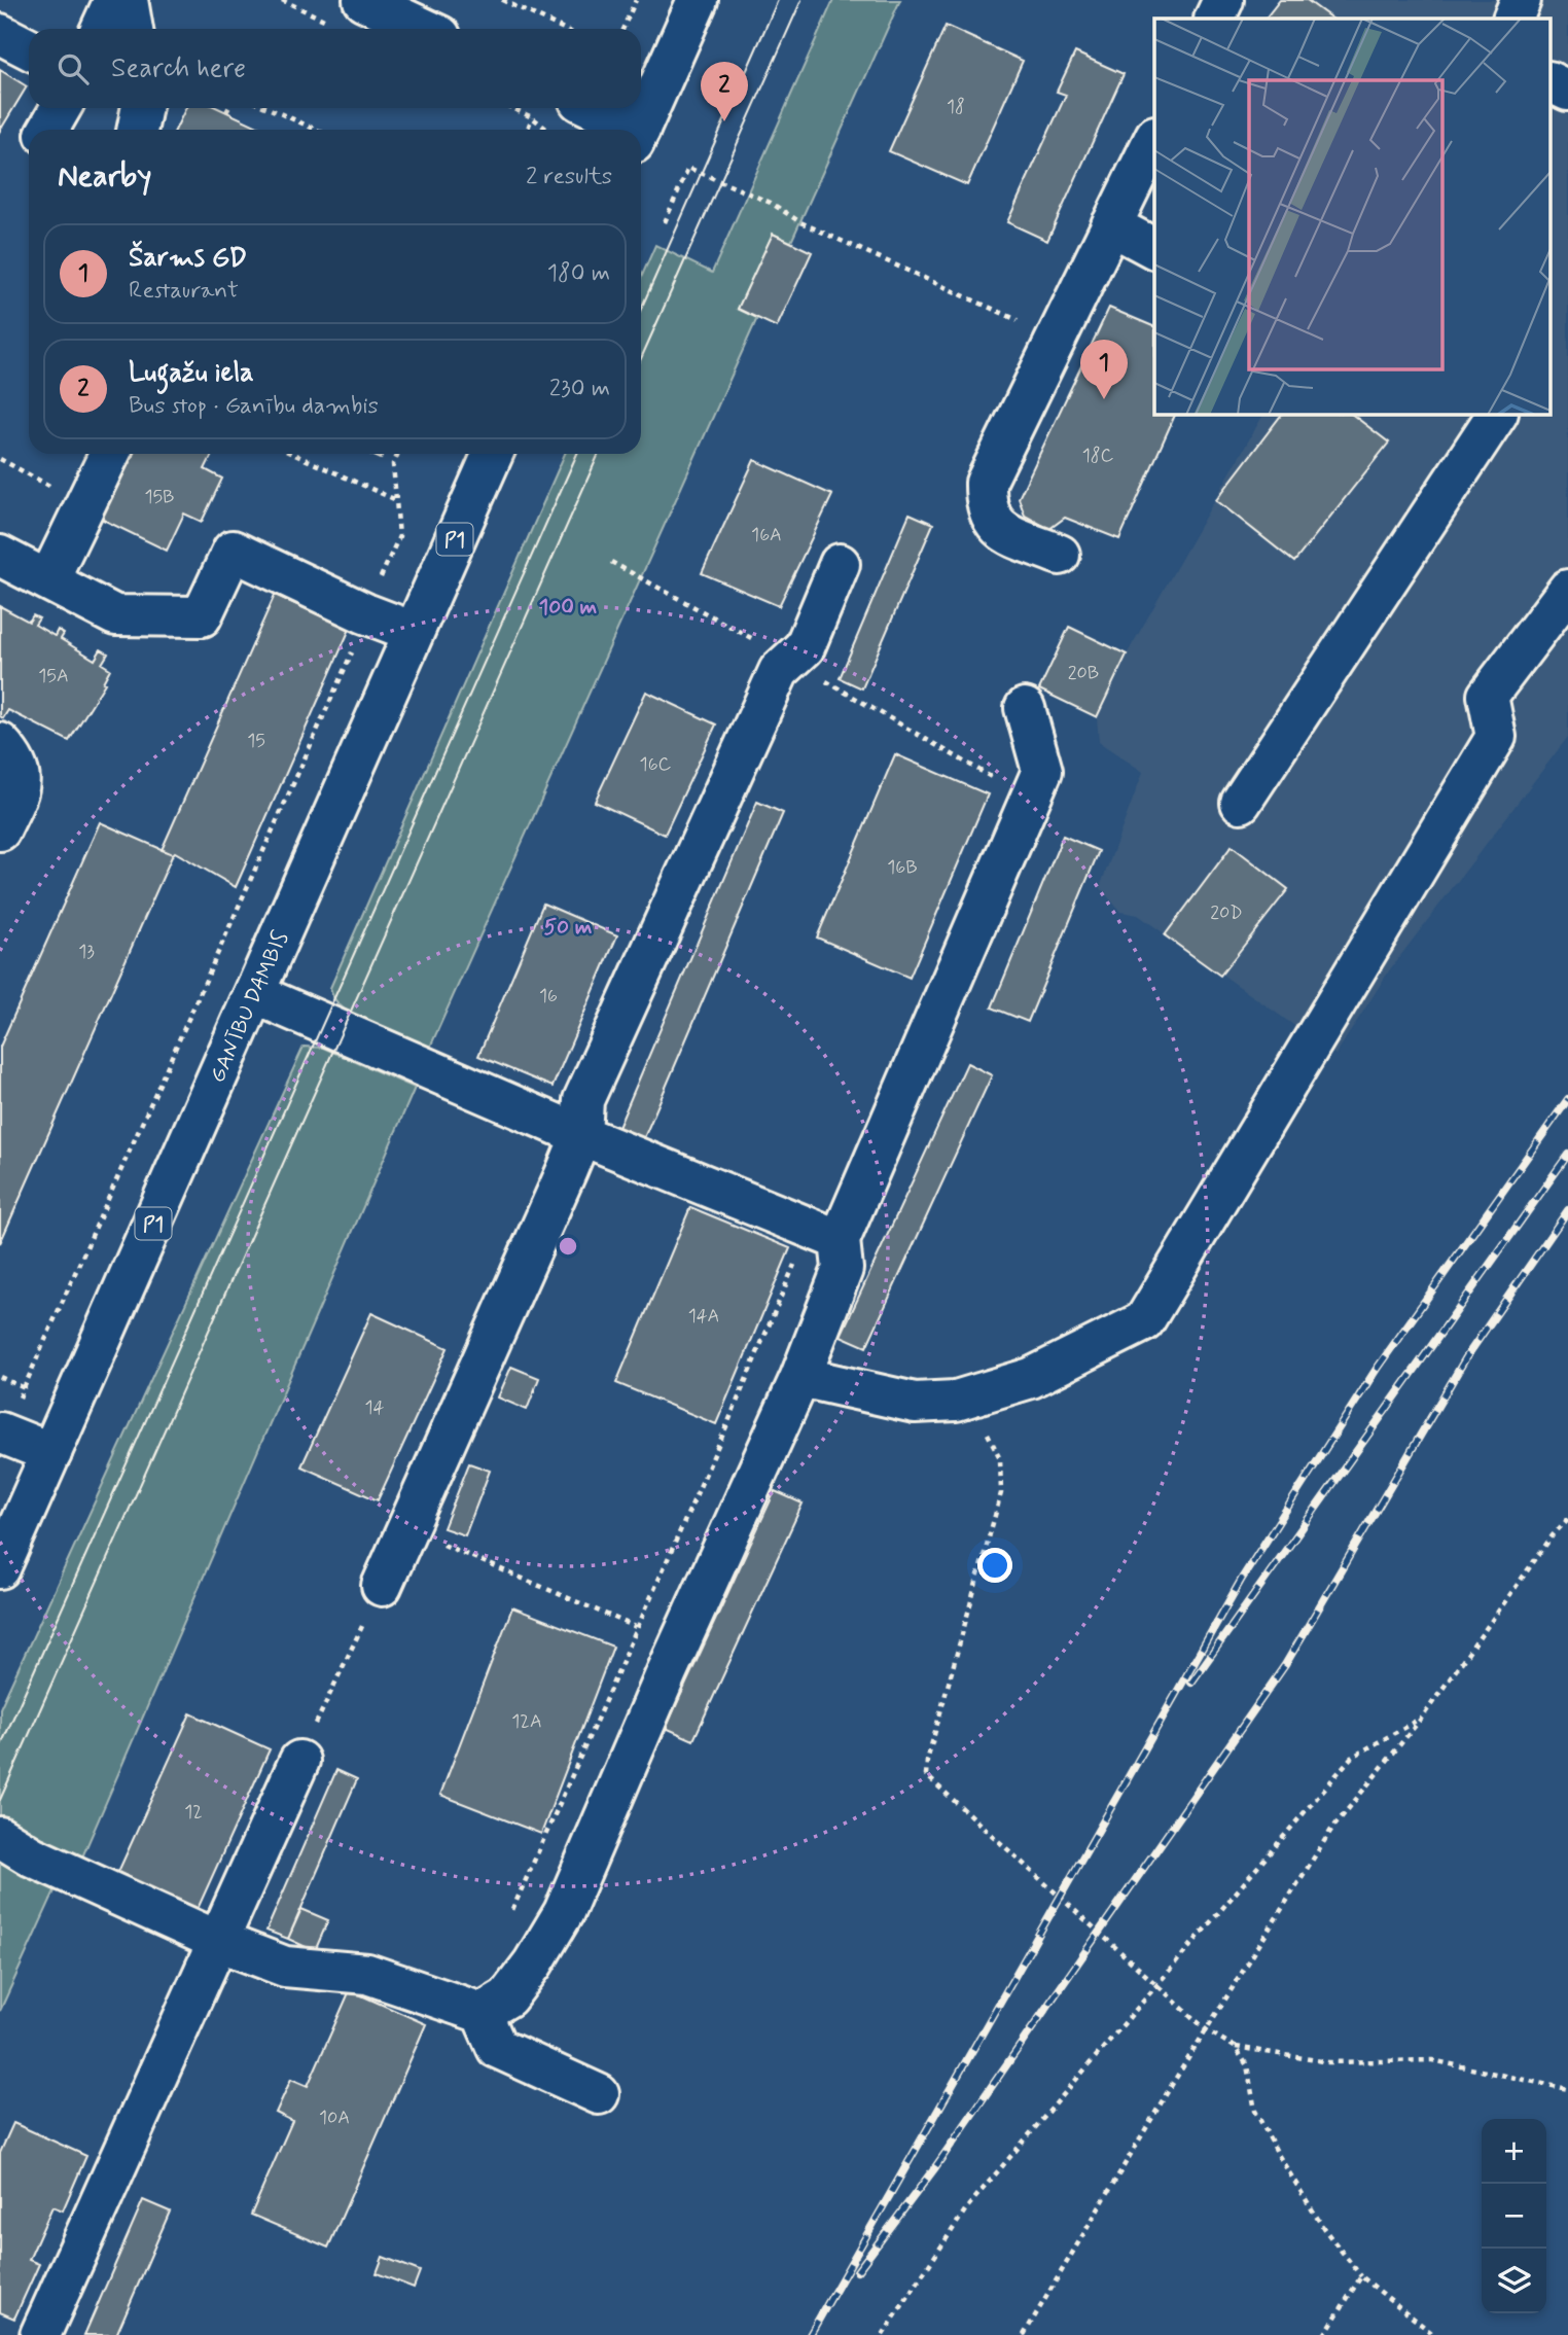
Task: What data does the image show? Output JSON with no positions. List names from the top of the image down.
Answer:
{
  "streets": {
    "main road": ["P1", "GANĪBU DAMBIS"]
  },
  "house_numbers": [
    "18",
    "18C",
    "15B",
    "16A",
    "20B",
    "15A",
    "15",
    "16C",
    "16B",
    "20D",
    "13",
    "16",
    "14A",
    "14",
    "12A",
    "12",
    "10A"
  ],
  "page": {
    "search": "Search here",
    "pins": ["2", "1"],
    "heading": ["Nearby", "2 results"],
    "list": [
      {
        "mark": "1",
        "name": "Šarms GD",
        "note": "Restaurant",
        "value": "180 m"
      },
      {
        "mark": "2",
        "name": "Lugažu iela",
        "note": "Bus stop · Ganību dambis",
        "value": "230 m"
      }
    ],
    "map_buttons": ["+", "−"]
  },
  "rings": ["100 m", "50 m"]
}
